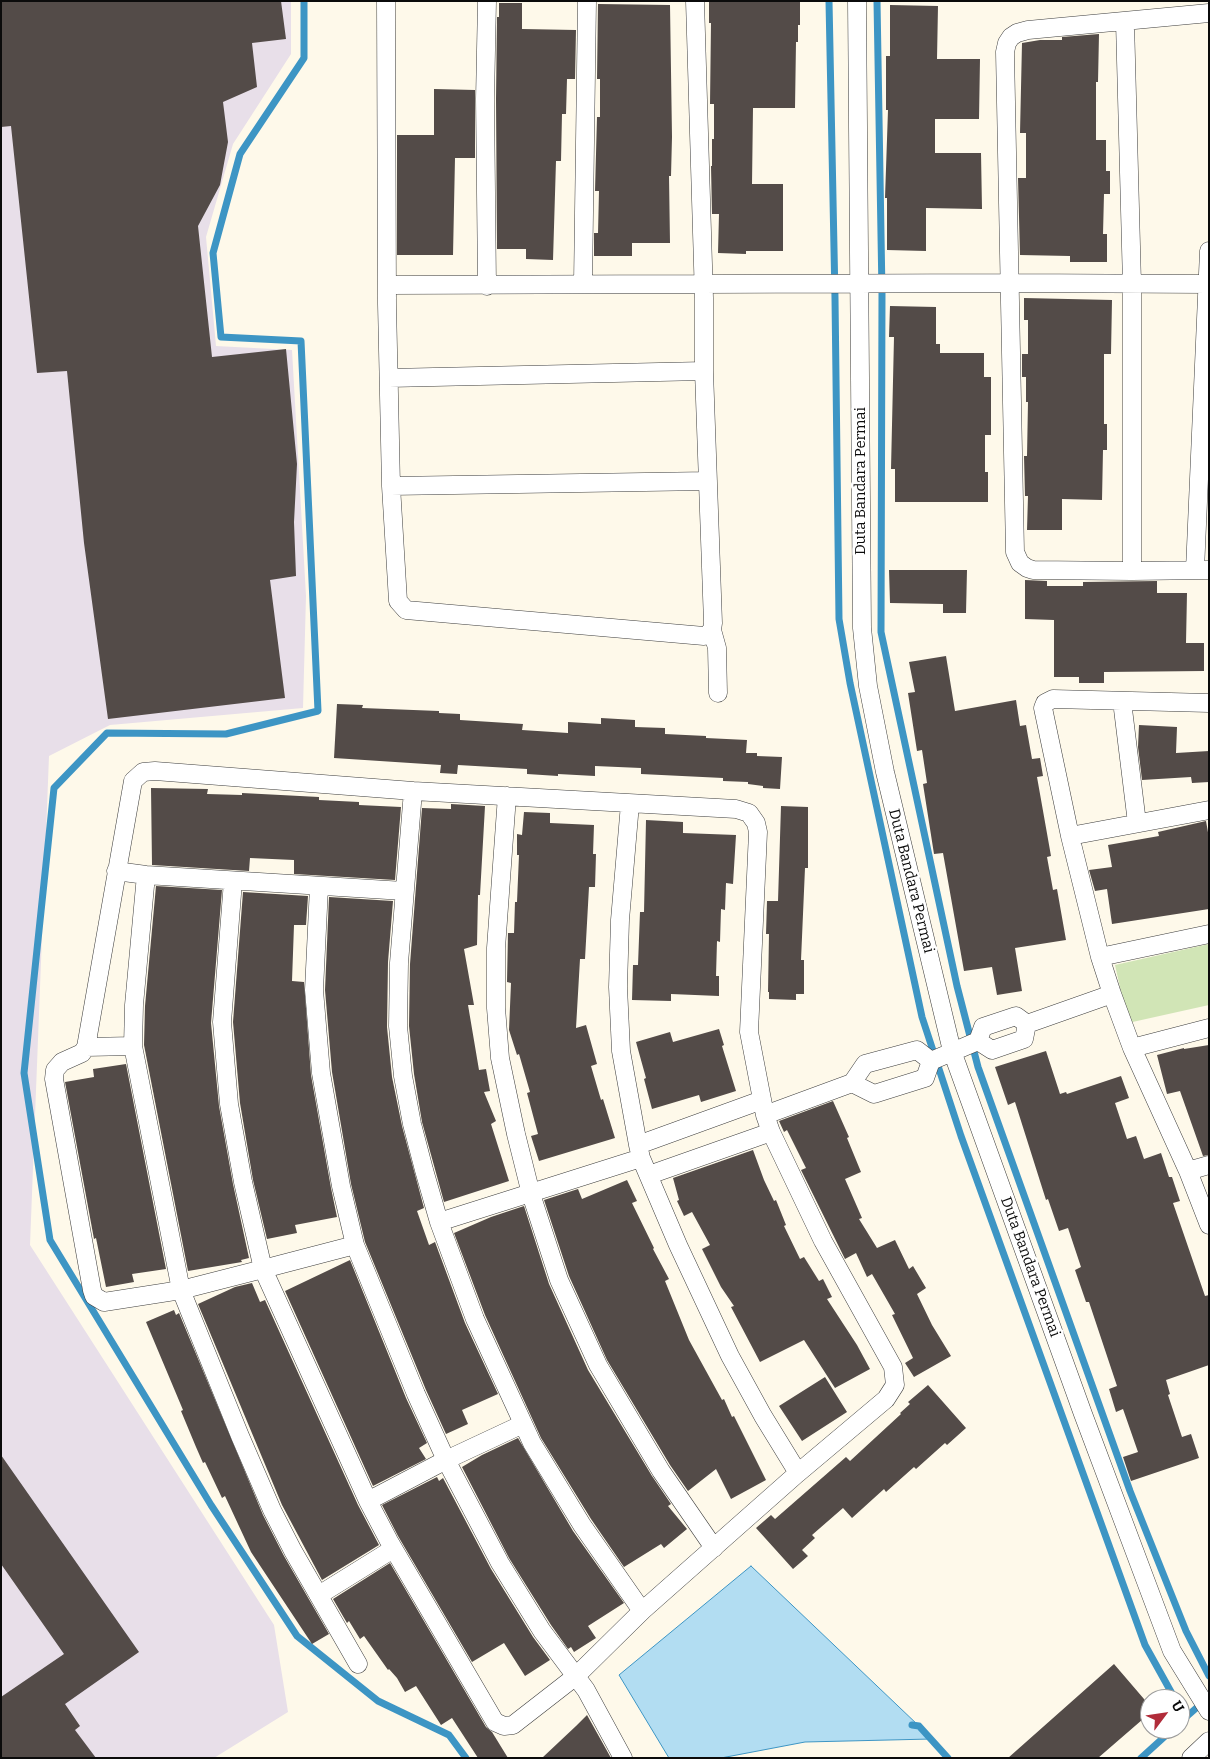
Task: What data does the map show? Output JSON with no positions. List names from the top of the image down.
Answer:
{
  "streets": {
    "street": ["Duta Bandara Permai"]
  },
  "north": "top right"
}
